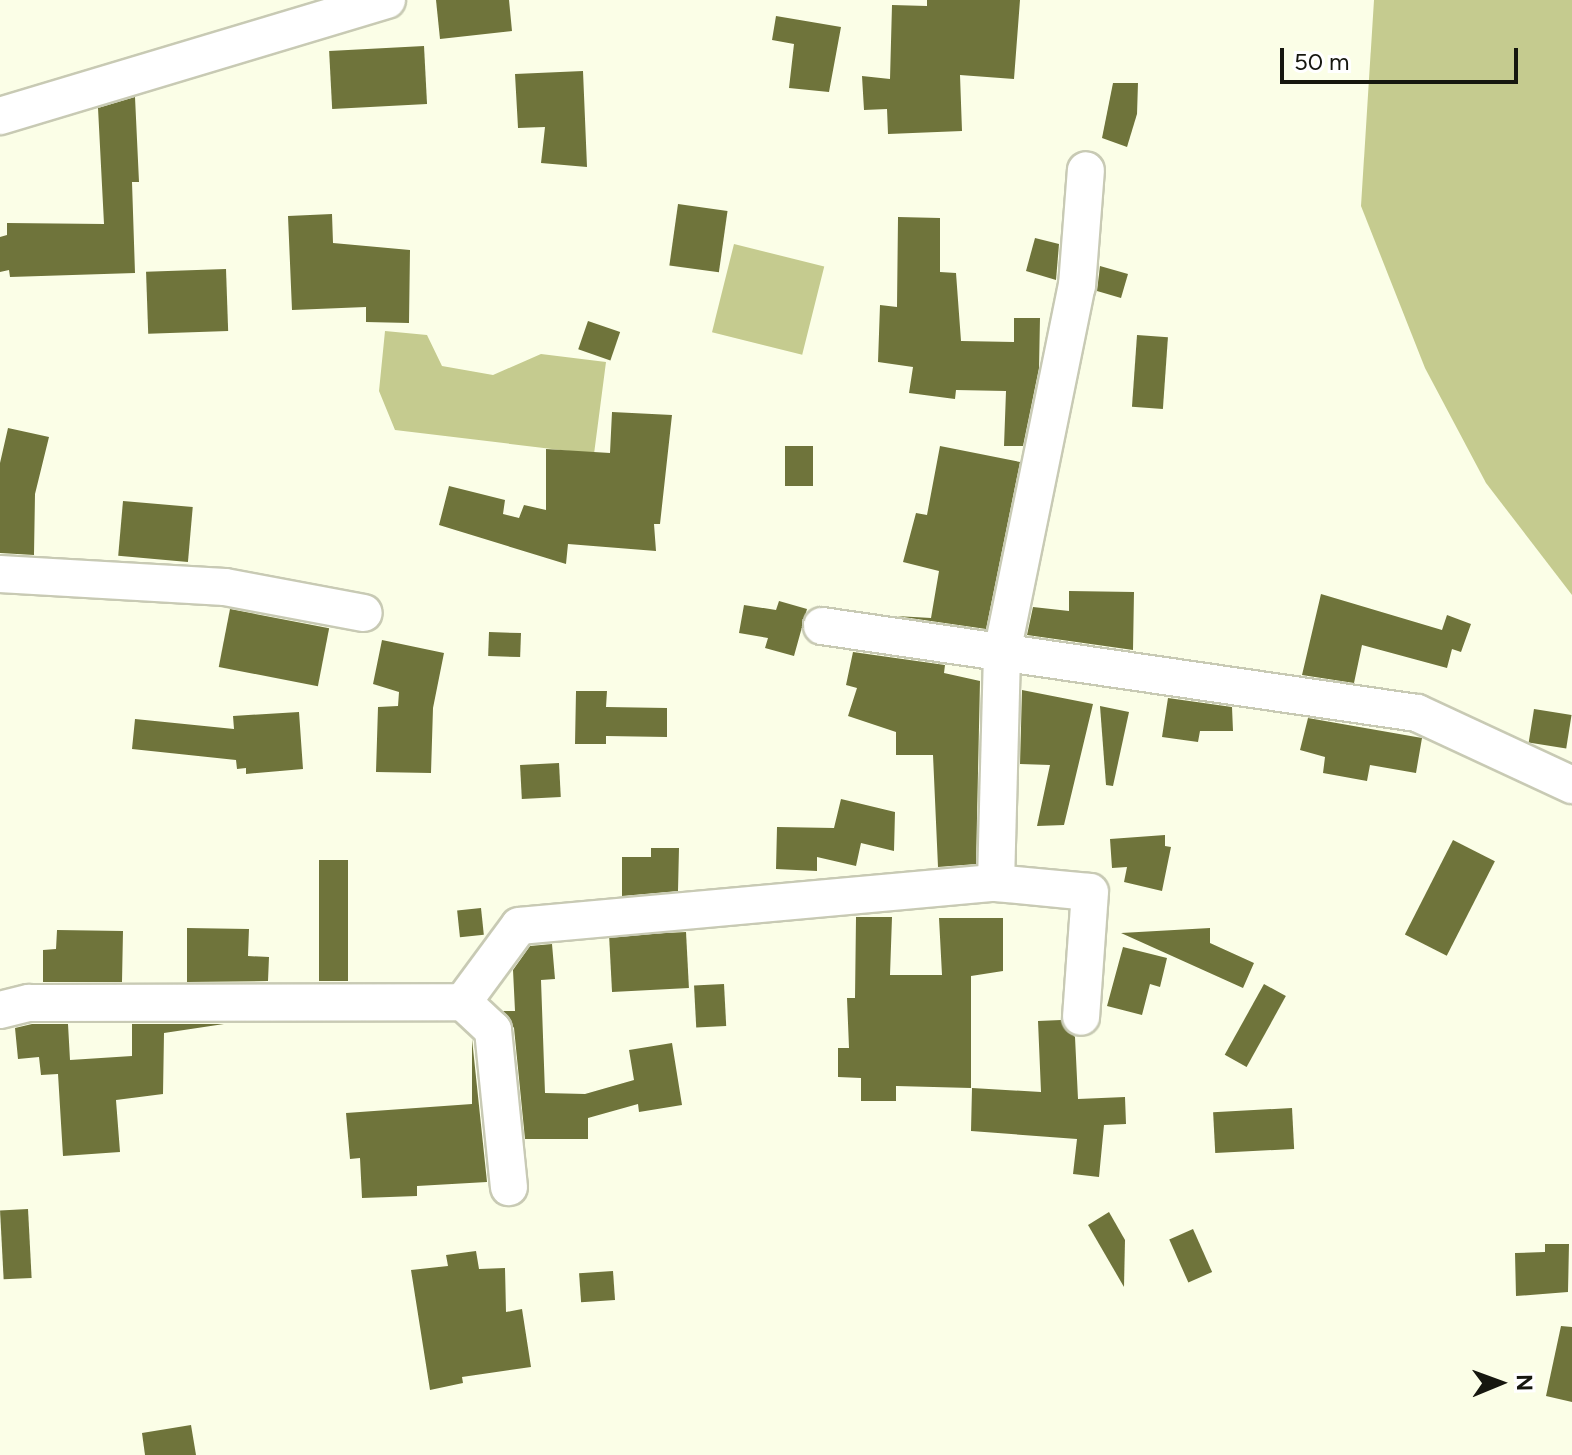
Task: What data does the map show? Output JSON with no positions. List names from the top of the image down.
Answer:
{
  "scale_bar": "50 m",
  "north": "right"
}
